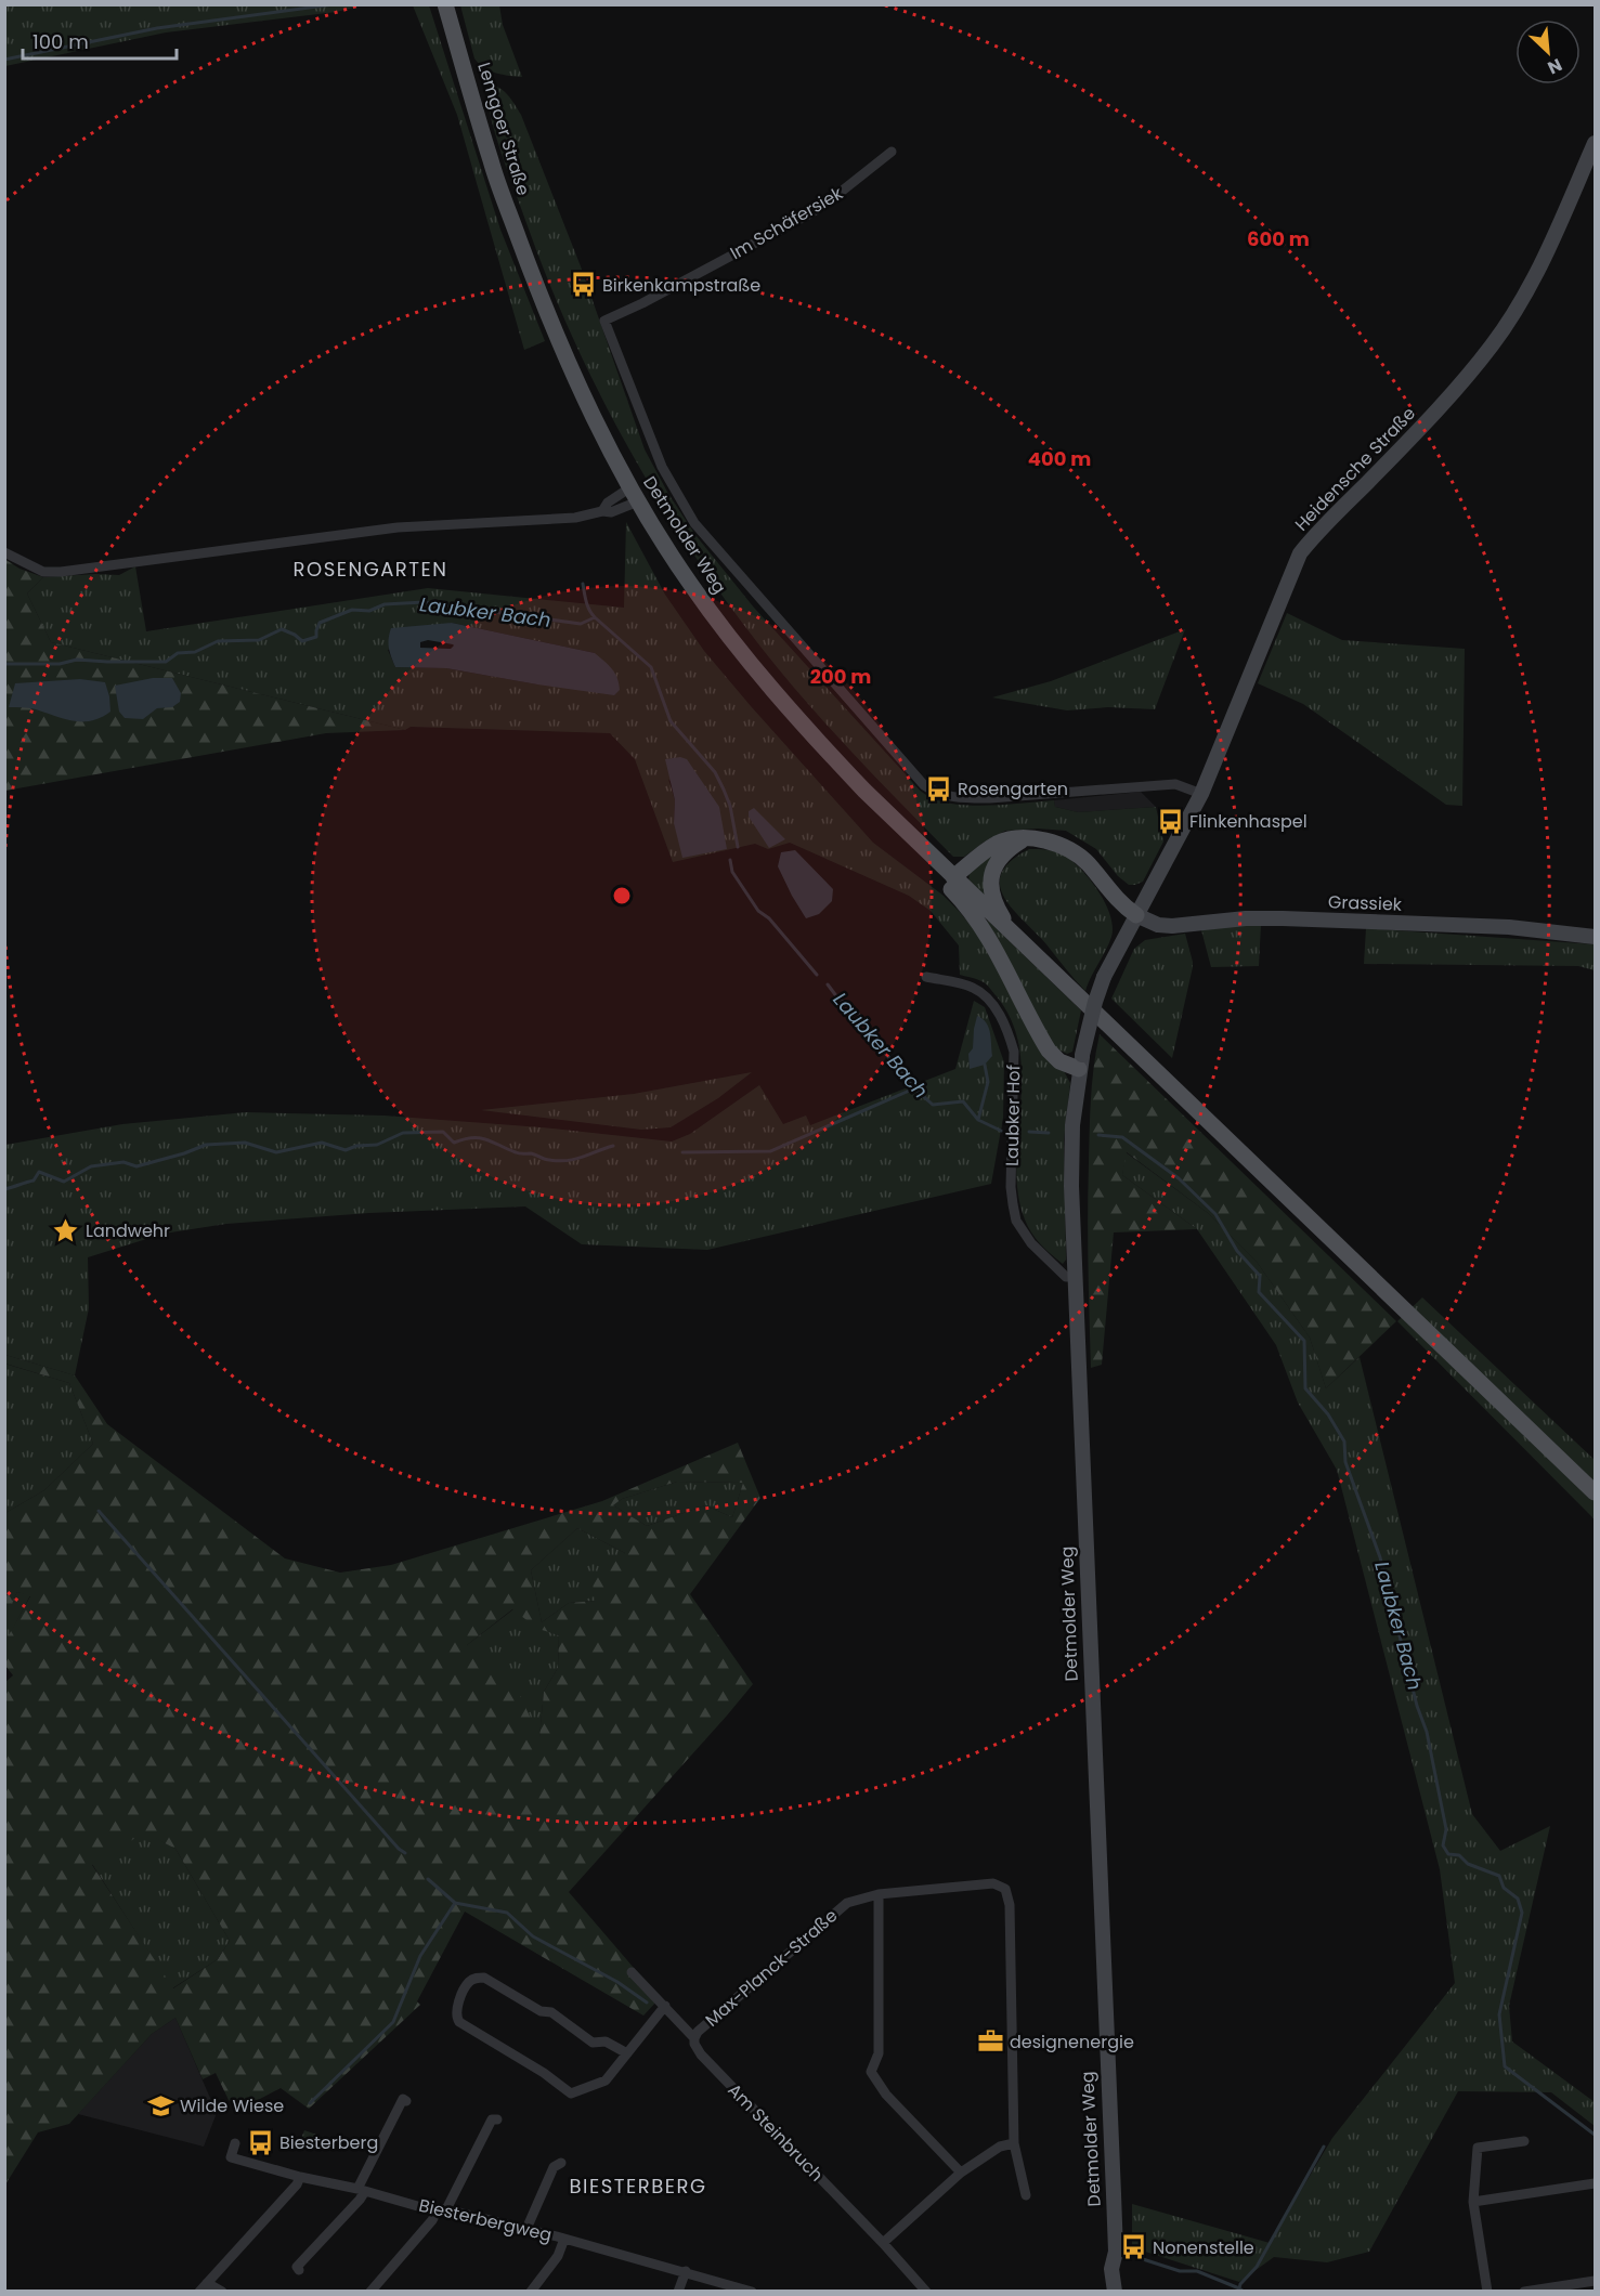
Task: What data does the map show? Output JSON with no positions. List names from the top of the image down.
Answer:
{
  "streets": {
    "main road": ["Lemgoer Straße", "Detmolder Weg"],
    "street": [
      "Im Schäfersiek",
      "Heidensche Straße",
      "Grassiek",
      "Laubker Hof",
      "Max-Planck-Straße",
      "Am Steinbruch",
      "Biesterbergweg"
    ]
  },
  "crossings": [
    ["Lemgoer Straße", "Detmolder Weg"],
    ["Im Schäfersiek", "Detmolder Weg"],
    ["Heidensche Straße", "Detmolder Weg"],
    ["Heidensche Straße", "Grassiek"],
    ["Detmolder Weg", "Laubker Hof"],
    ["Max-Planck-Straße", "Am Steinbruch"]
  ],
  "districts": ["ROSENGARTEN", "BIESTERBERG"],
  "water": ["Laubker Bach"],
  "places": {
    "bus stop": [
      "Birkenkampstraße",
      "Rosengarten",
      "Flinkenhaspel",
      "Biesterberg",
      "Nonenstelle"
    ],
    "place": ["Landwehr"],
    "office": ["designenergie"],
    "school or university": ["Wilde Wiese"]
  },
  "scale_bar": "100 m",
  "north": "bottom right",
  "rings": ["600 m", "400 m", "200 m"]
}
